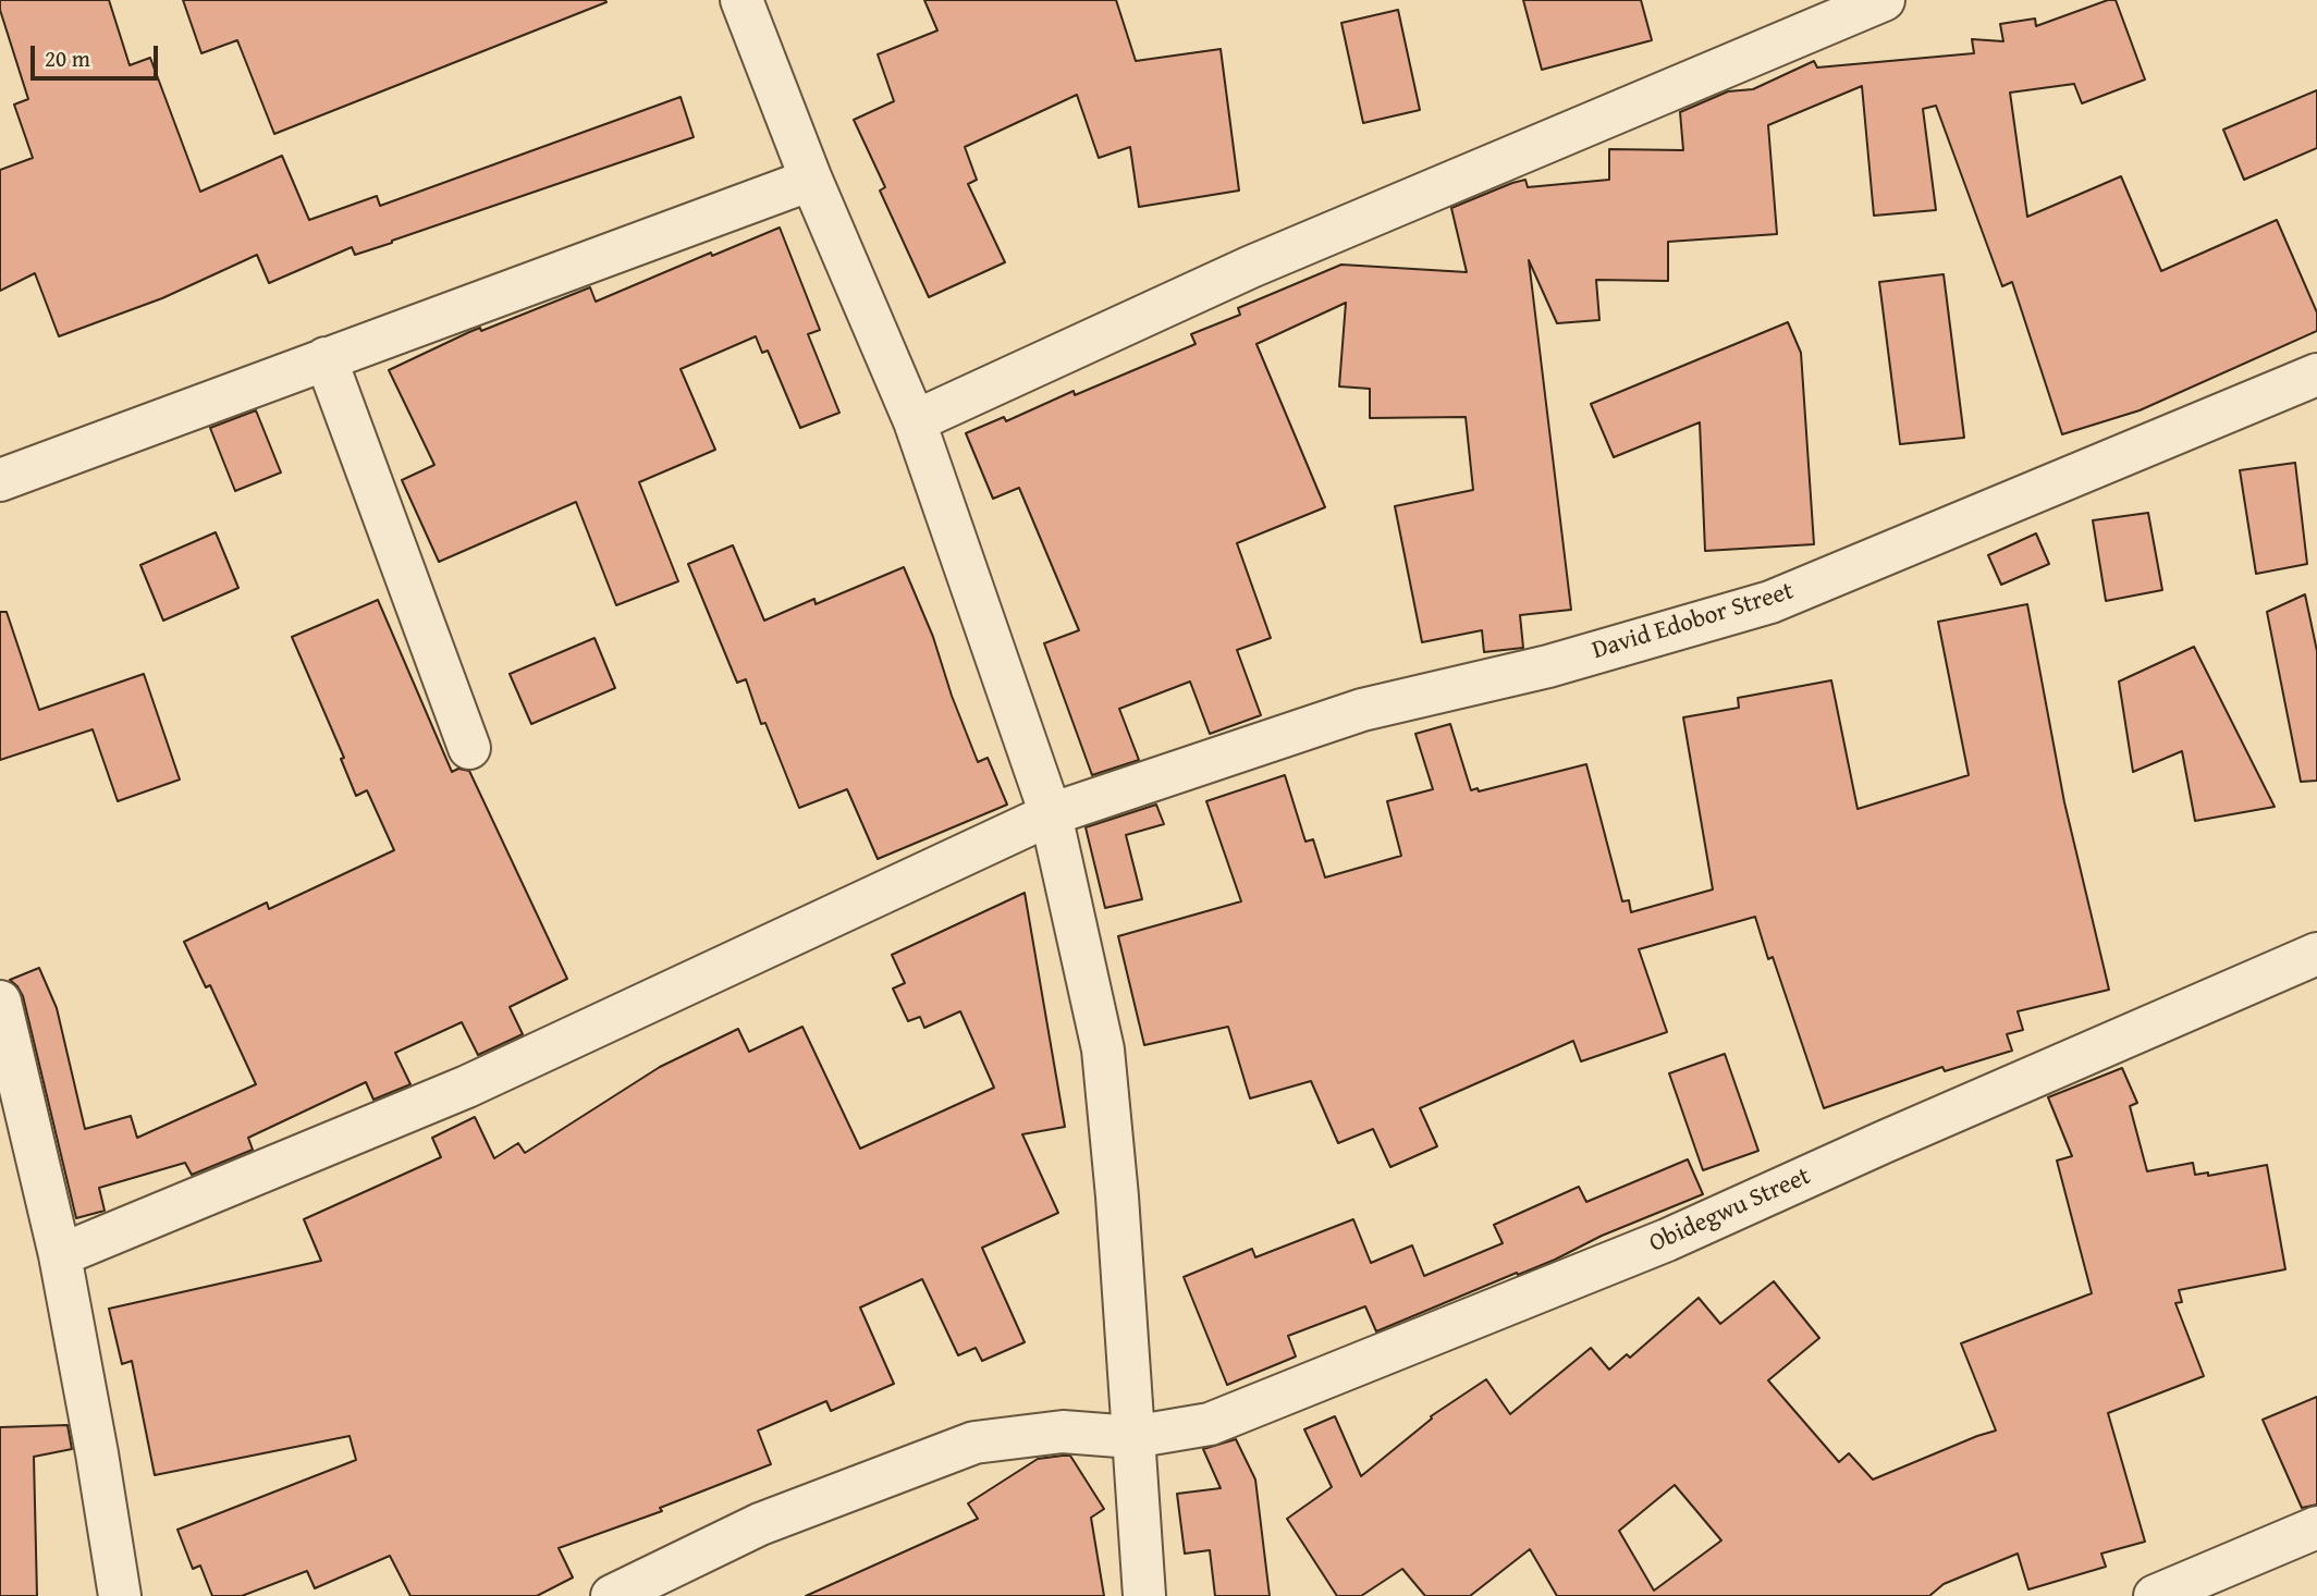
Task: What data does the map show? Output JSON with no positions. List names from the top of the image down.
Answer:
{
  "streets": {
    "street": ["David Edobor Street", "Obidegwu Street"]
  },
  "scale_bar": "20 m"
}
